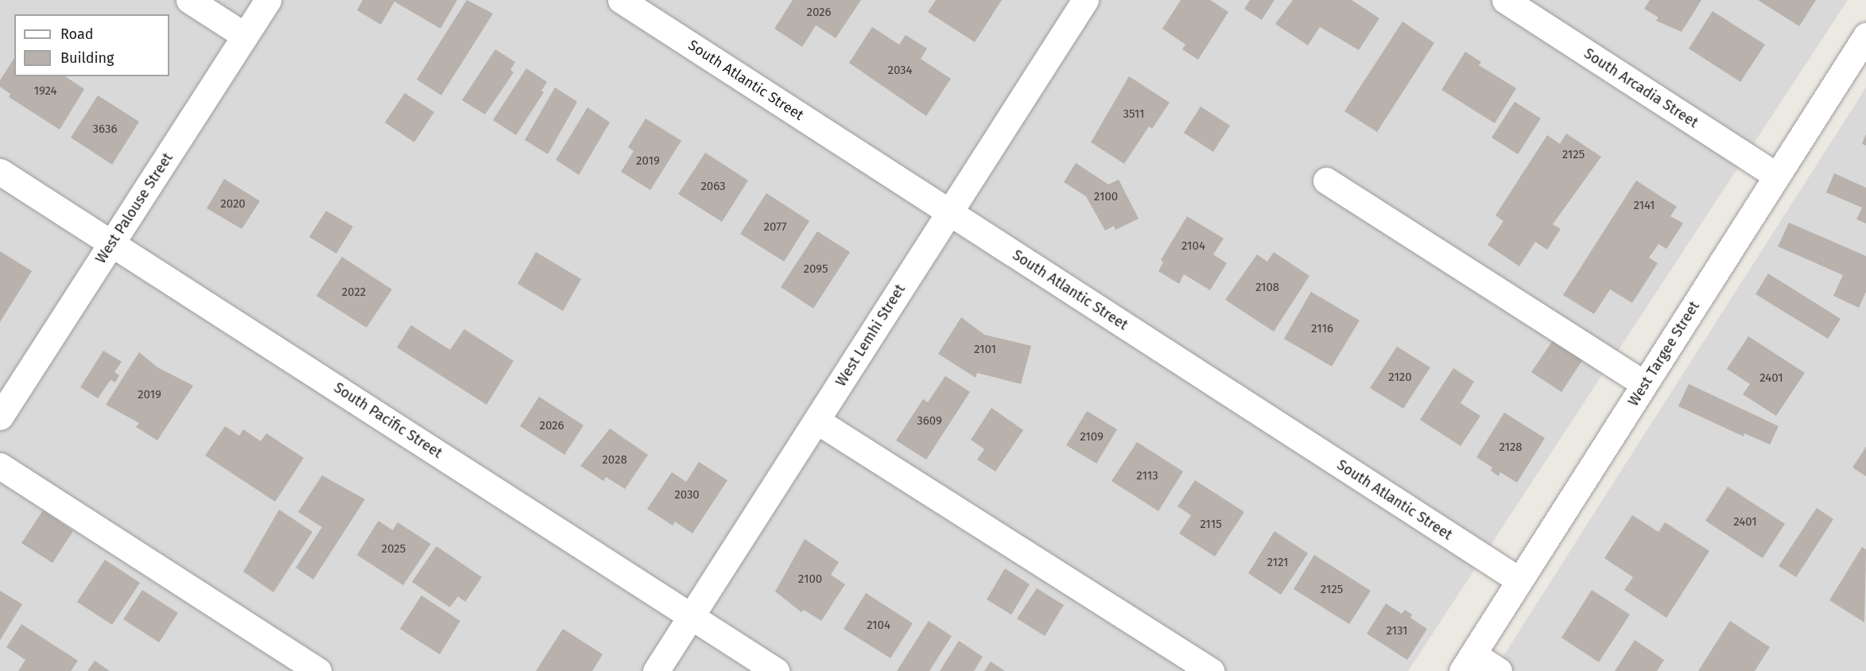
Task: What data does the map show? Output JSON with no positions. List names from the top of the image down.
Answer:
{
  "streets": {
    "street": [
      "South Atlantic Street",
      "South Arcadia Street",
      "West Palouse Street",
      "West Lemhi Street",
      "West Targee Street",
      "South Pacific Street"
    ]
  },
  "crossings": [
    ["South Atlantic Street", "West Lemhi Street"],
    ["South Atlantic Street", "West Targee Street"],
    ["South Arcadia Street", "West Targee Street"],
    ["West Palouse Street", "South Pacific Street"],
    ["West Lemhi Street", "South Pacific Street"]
  ],
  "house_numbers": [
    "2026",
    "2034",
    "1924",
    "3511",
    "3636",
    "2125",
    "2019",
    "2063",
    "2100",
    "2020",
    "2141",
    "2077",
    "2104",
    "2095",
    "2108",
    "2022",
    "2116",
    "2101",
    "2120",
    "2401",
    "2019",
    "3609",
    "2026",
    "2109",
    "2128",
    "2028",
    "2113",
    "2030",
    "2401",
    "2115",
    "2025",
    "2121",
    "2100",
    "2125",
    "2104",
    "2131"
  ],
  "legend": ["Road", "Building"]
}
